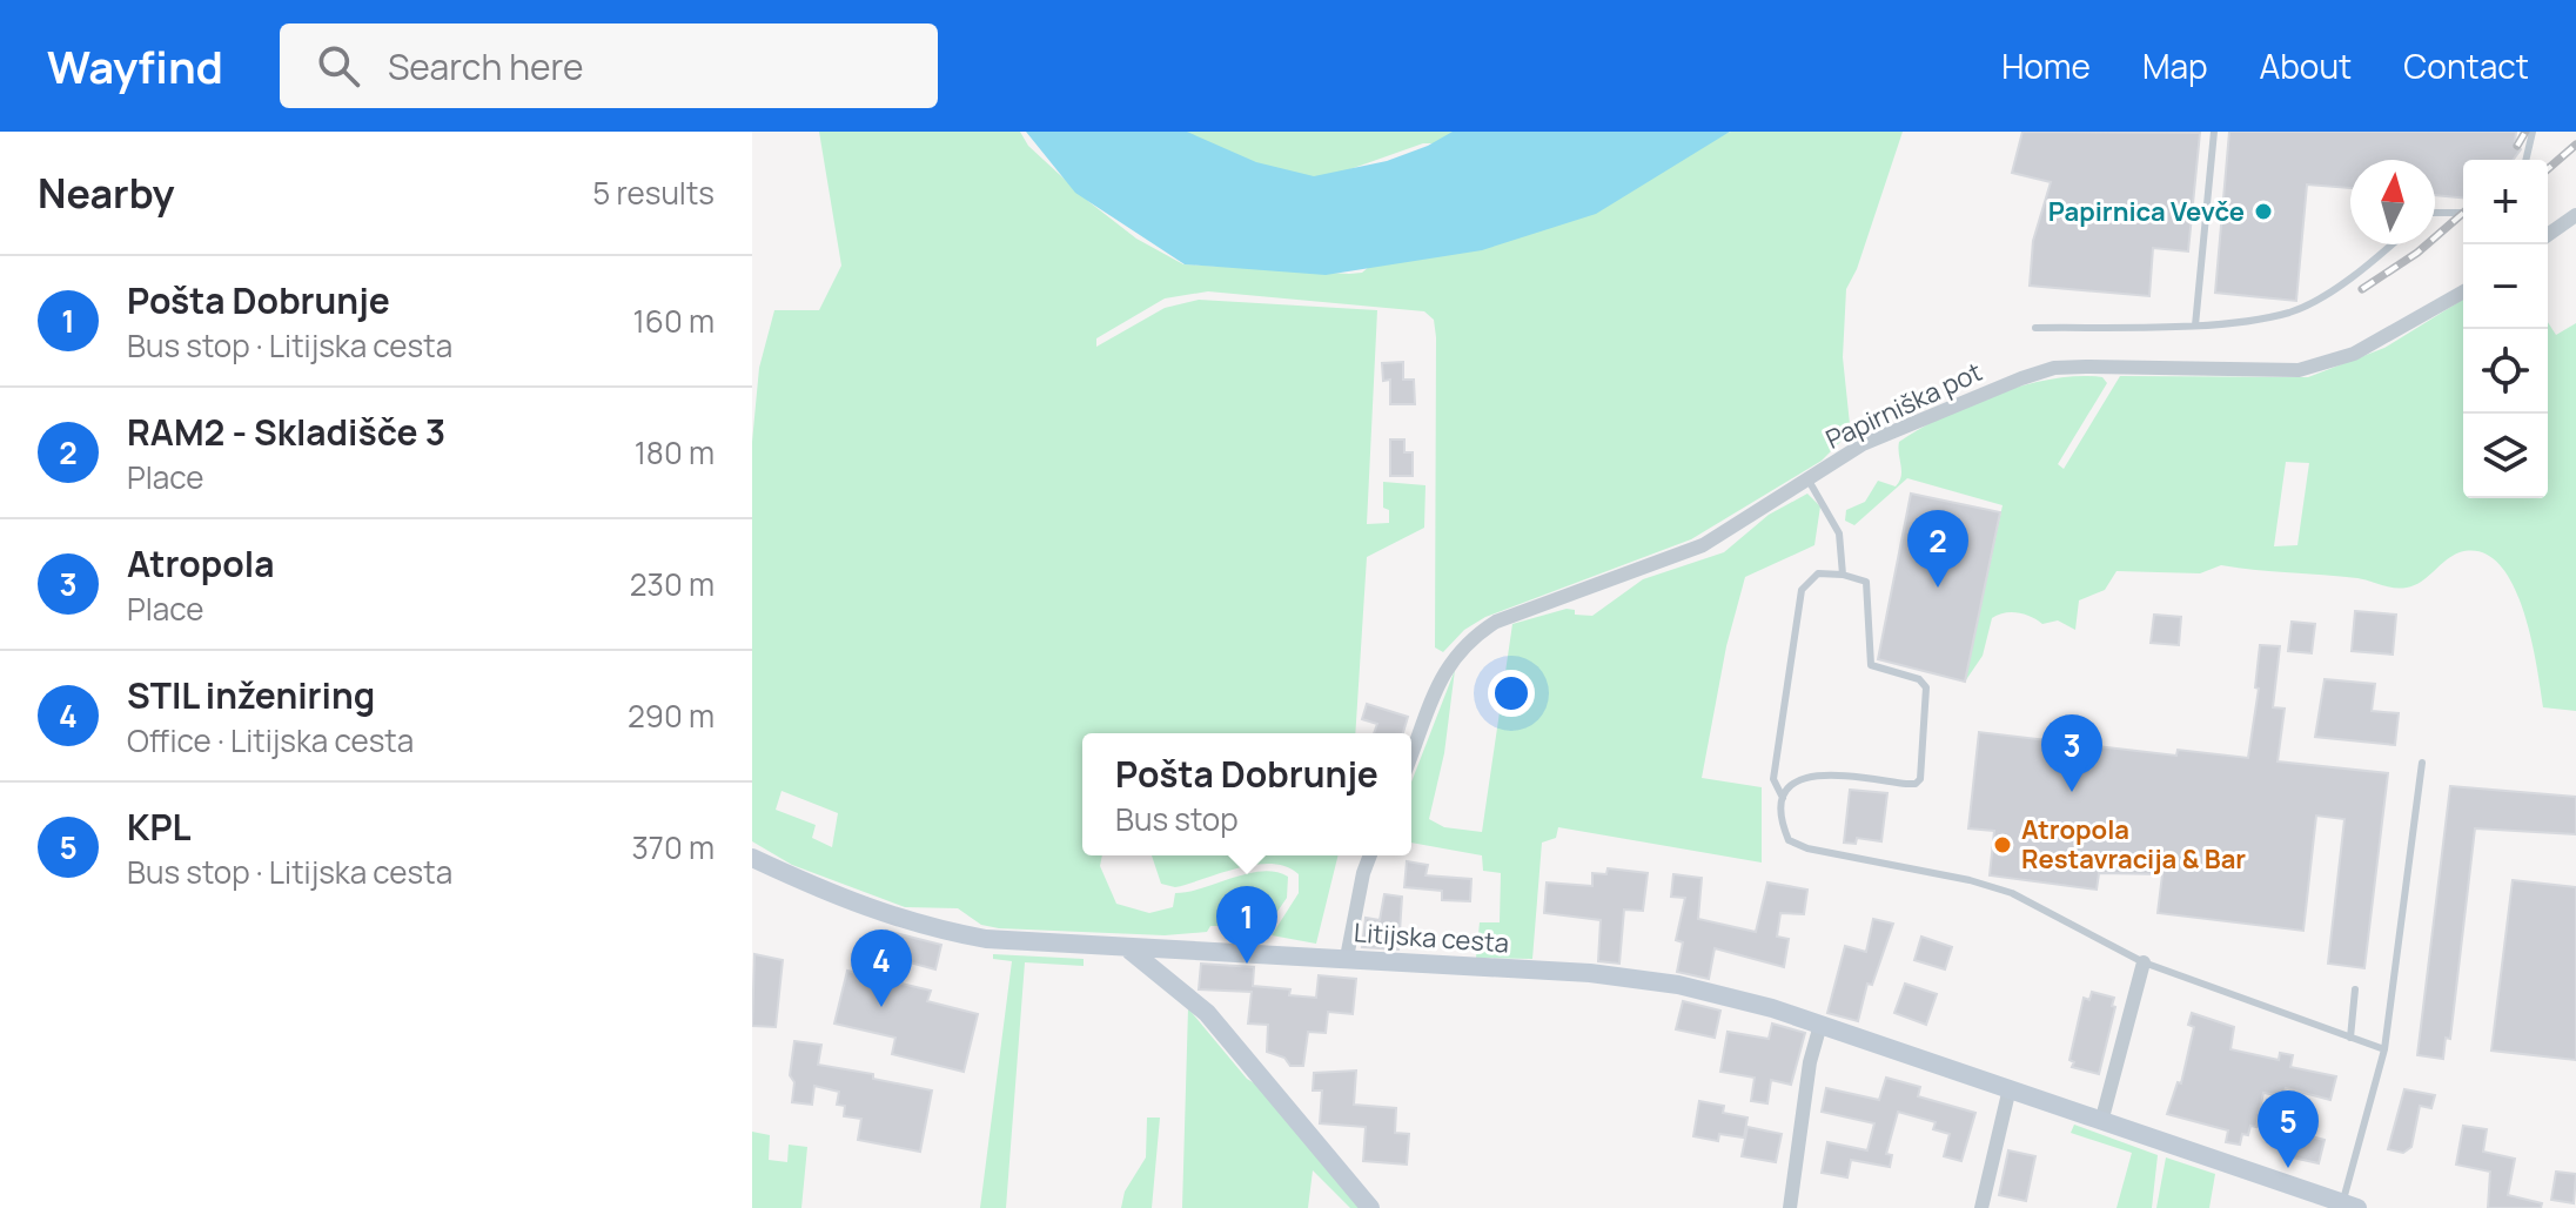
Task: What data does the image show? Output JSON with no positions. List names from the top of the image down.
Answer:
{
  "streets": {
    "main road": ["Litijska cesta"],
    "street": ["Papirniška pot"]
  },
  "places": ["Papirnica Vevče", "Atropola Restavracija & Bar"],
  "north": "top",
  "page": {
    "header": "Wayfind",
    "search": "Search here",
    "nav": [
      "Home",
      "Map",
      "About",
      "Contact"
    ],
    "heading": ["Nearby", "5 results"],
    "map_buttons": ["+", "−"],
    "list": [
      {
        "mark": "1",
        "name": "Pošta Dobrunje",
        "note": "Bus stop · Litijska cesta",
        "value": "160 m"
      },
      {
        "mark": "2",
        "name": "RAM2 - Skladišče 3",
        "note": "Place",
        "value": "180 m"
      },
      {
        "mark": "3",
        "name": "Atropola",
        "note": "Place",
        "value": "230 m"
      },
      {
        "mark": "4",
        "name": "STIL inženiring",
        "note": "Office · Litijska cesta",
        "value": "290 m"
      },
      {
        "mark": "5",
        "name": "KPL",
        "note": "Bus stop · Litijska cesta",
        "value": "370 m"
      }
    ],
    "pins": [
      "2",
      "3",
      "1",
      "4",
      "5"
    ],
    "popup": ["Pošta Dobrunje", "Bus stop"]
  }
}
